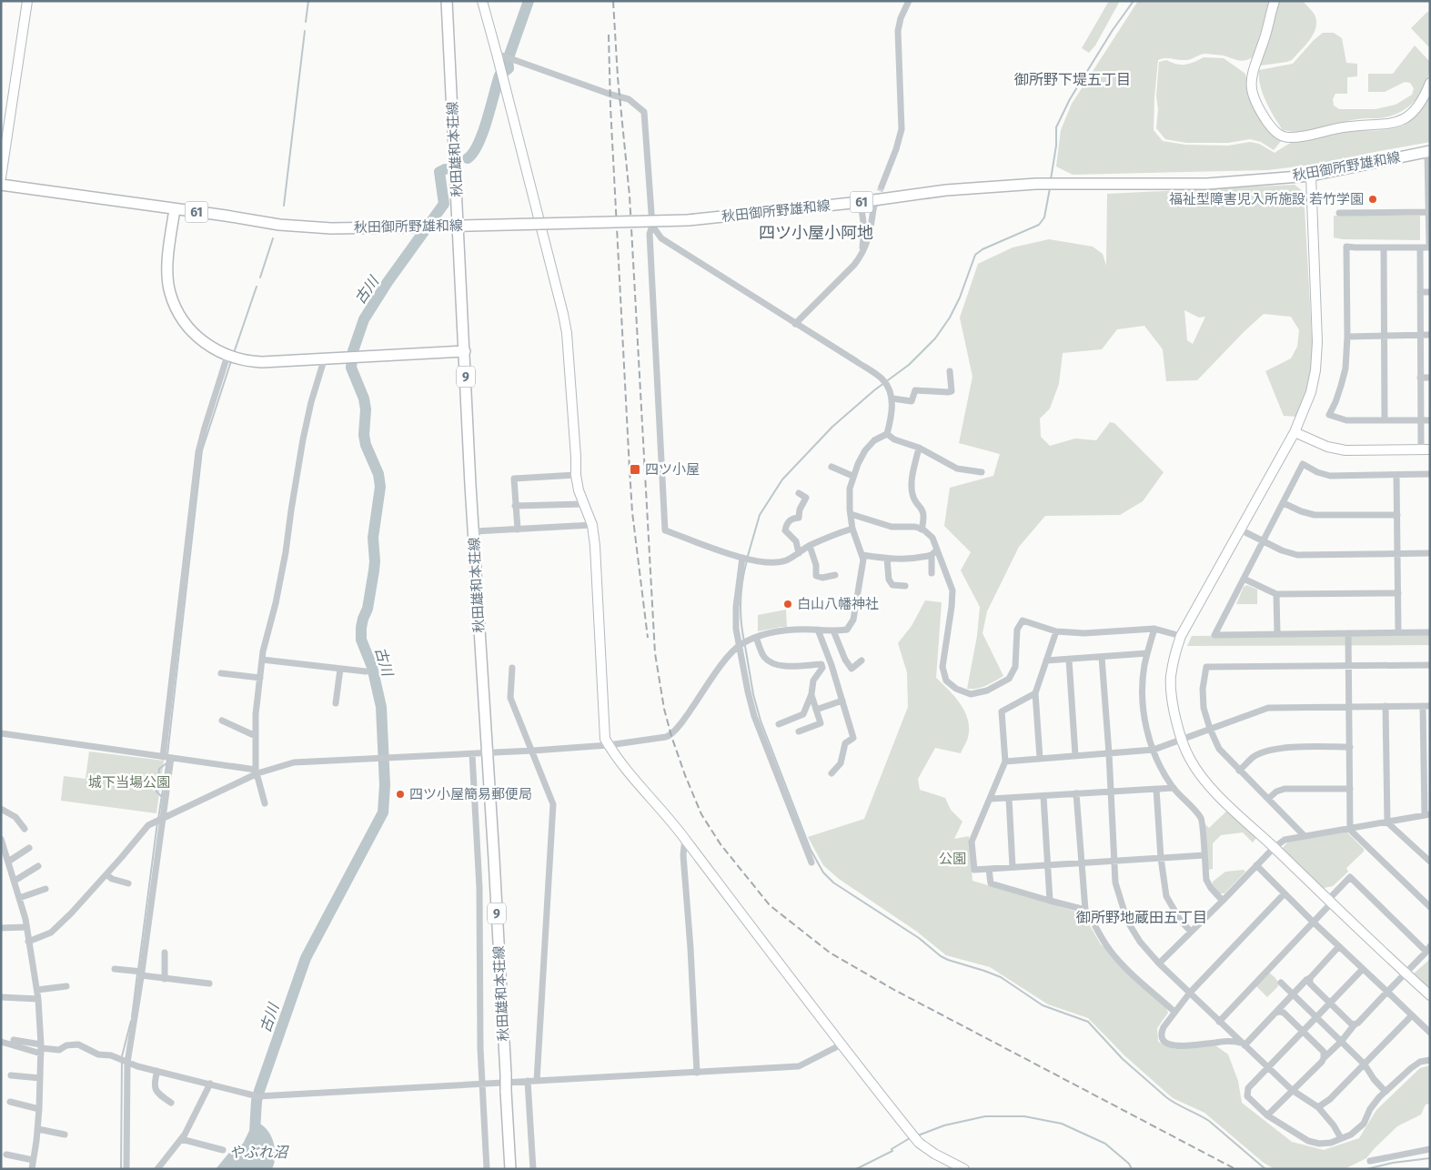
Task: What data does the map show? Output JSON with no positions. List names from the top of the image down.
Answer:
{
  "streets": {
    "main road": [
      "秋田雄和本荘線",
      "秋田御所野雄和線",
      "61",
      "9"
    ]
  },
  "crossings": [
    ["秋田雄和本荘線", "61"],
    ["秋田御所野雄和線", "61"]
  ],
  "districts": ["御所野下堤五丁目", "四ツ小屋小阿地", "御所野地蔵田五丁目"],
  "water": ["古川", "やぶれ沼"],
  "parks": ["城下当場公園", "公園"],
  "places": {
    "other": ["福祉型障害児入所施設 若竹学園", "白山八幡神社", "四ツ小屋簡易郵便局"],
    "transit": ["四ツ小屋"]
  }
}
